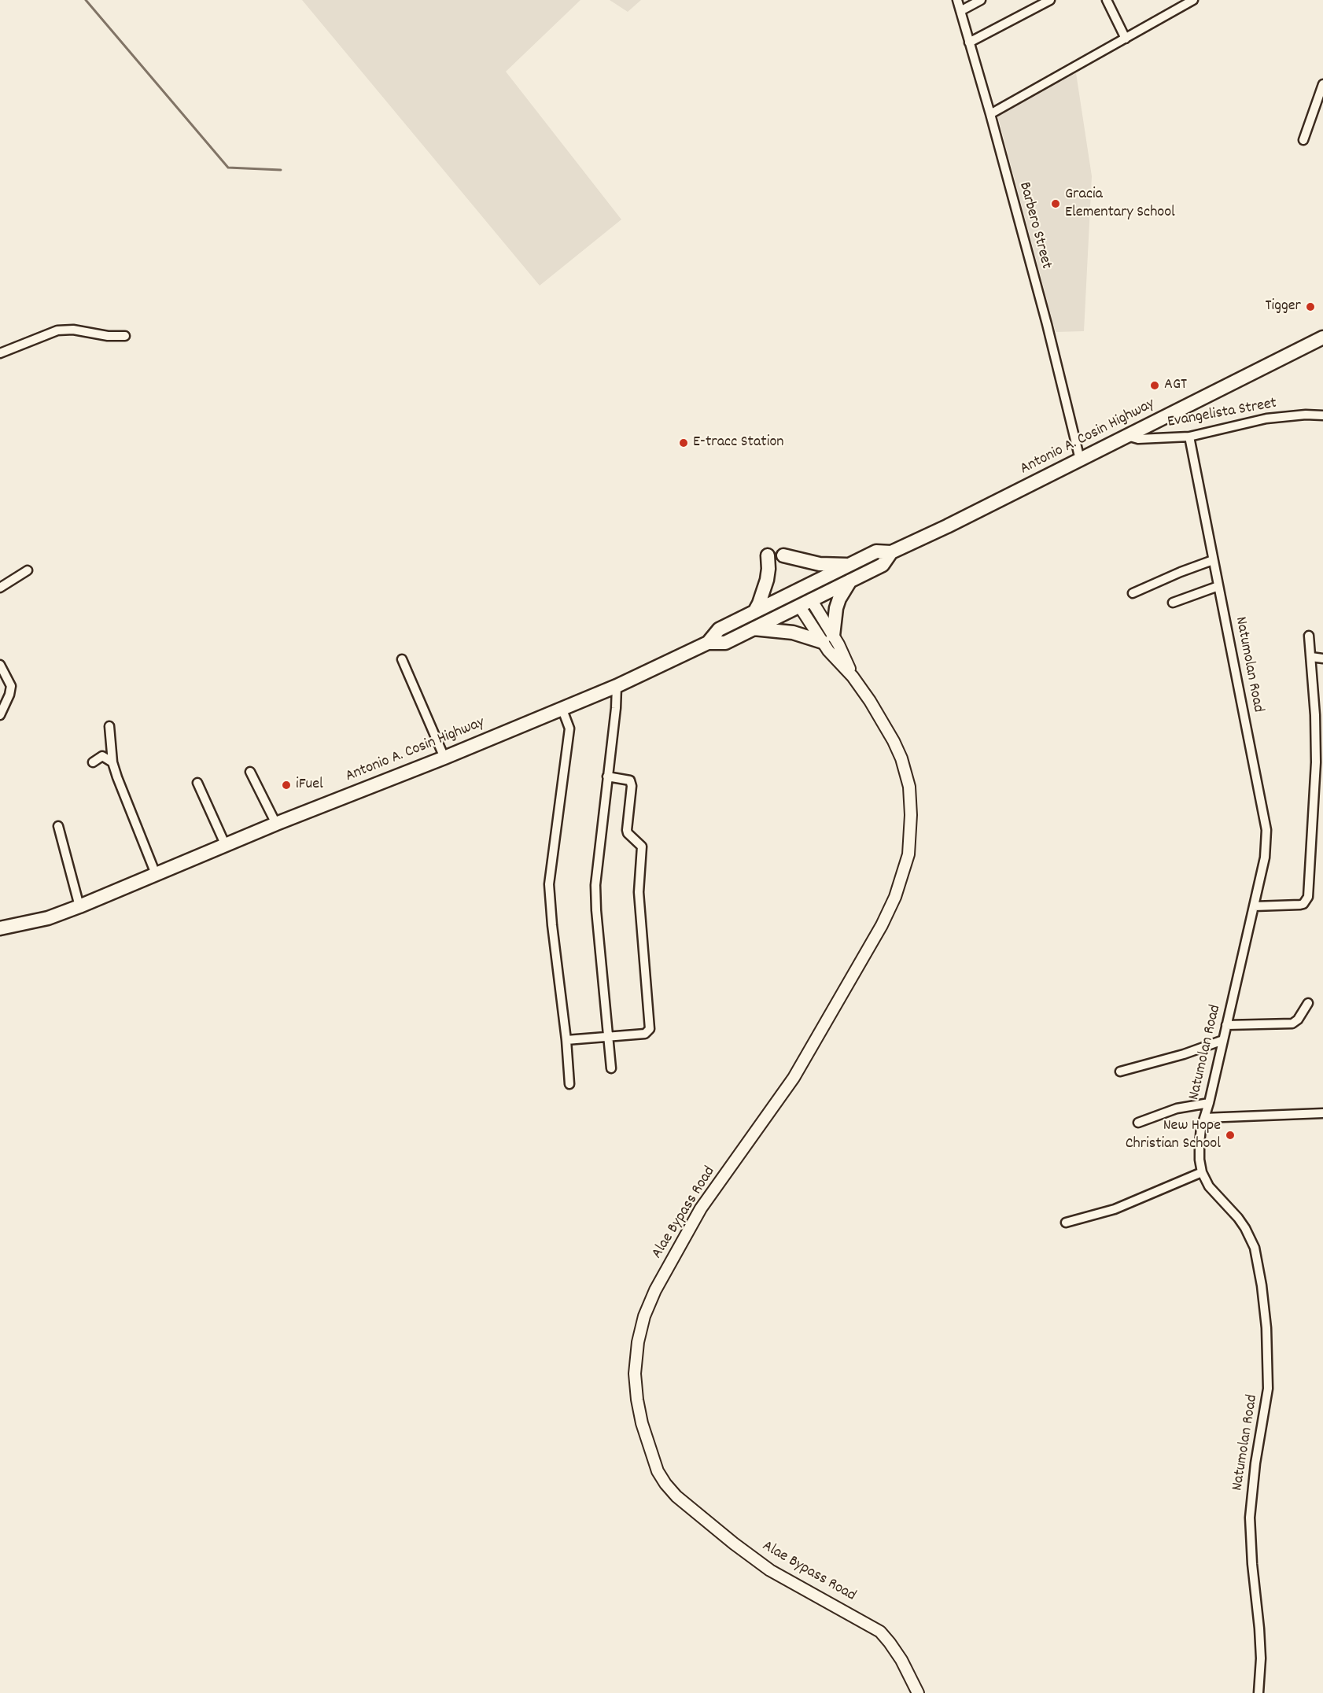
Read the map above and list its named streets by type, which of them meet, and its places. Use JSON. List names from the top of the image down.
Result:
{
  "streets": {
    "highway": ["Antonio A. Cosin Highway"],
    "main road": ["Alae Bypass Road"],
    "street": ["Barbero Street", "Evangelista Street", "Natumolan Road"]
  },
  "crossings": [
    ["Barbero Street", "Antonio A. Cosin Highway"],
    ["Evangelista Street", "Antonio A. Cosin Highway"],
    ["Evangelista Street", "Natumolan Road"],
    ["Antonio A. Cosin Highway", "Alae Bypass Road"]
  ],
  "places": [
    "Gracia Elementary School",
    "Tigger",
    "AGT",
    "E-tracc Station",
    "iFuel",
    "New Hope Christian School"
  ]
}
